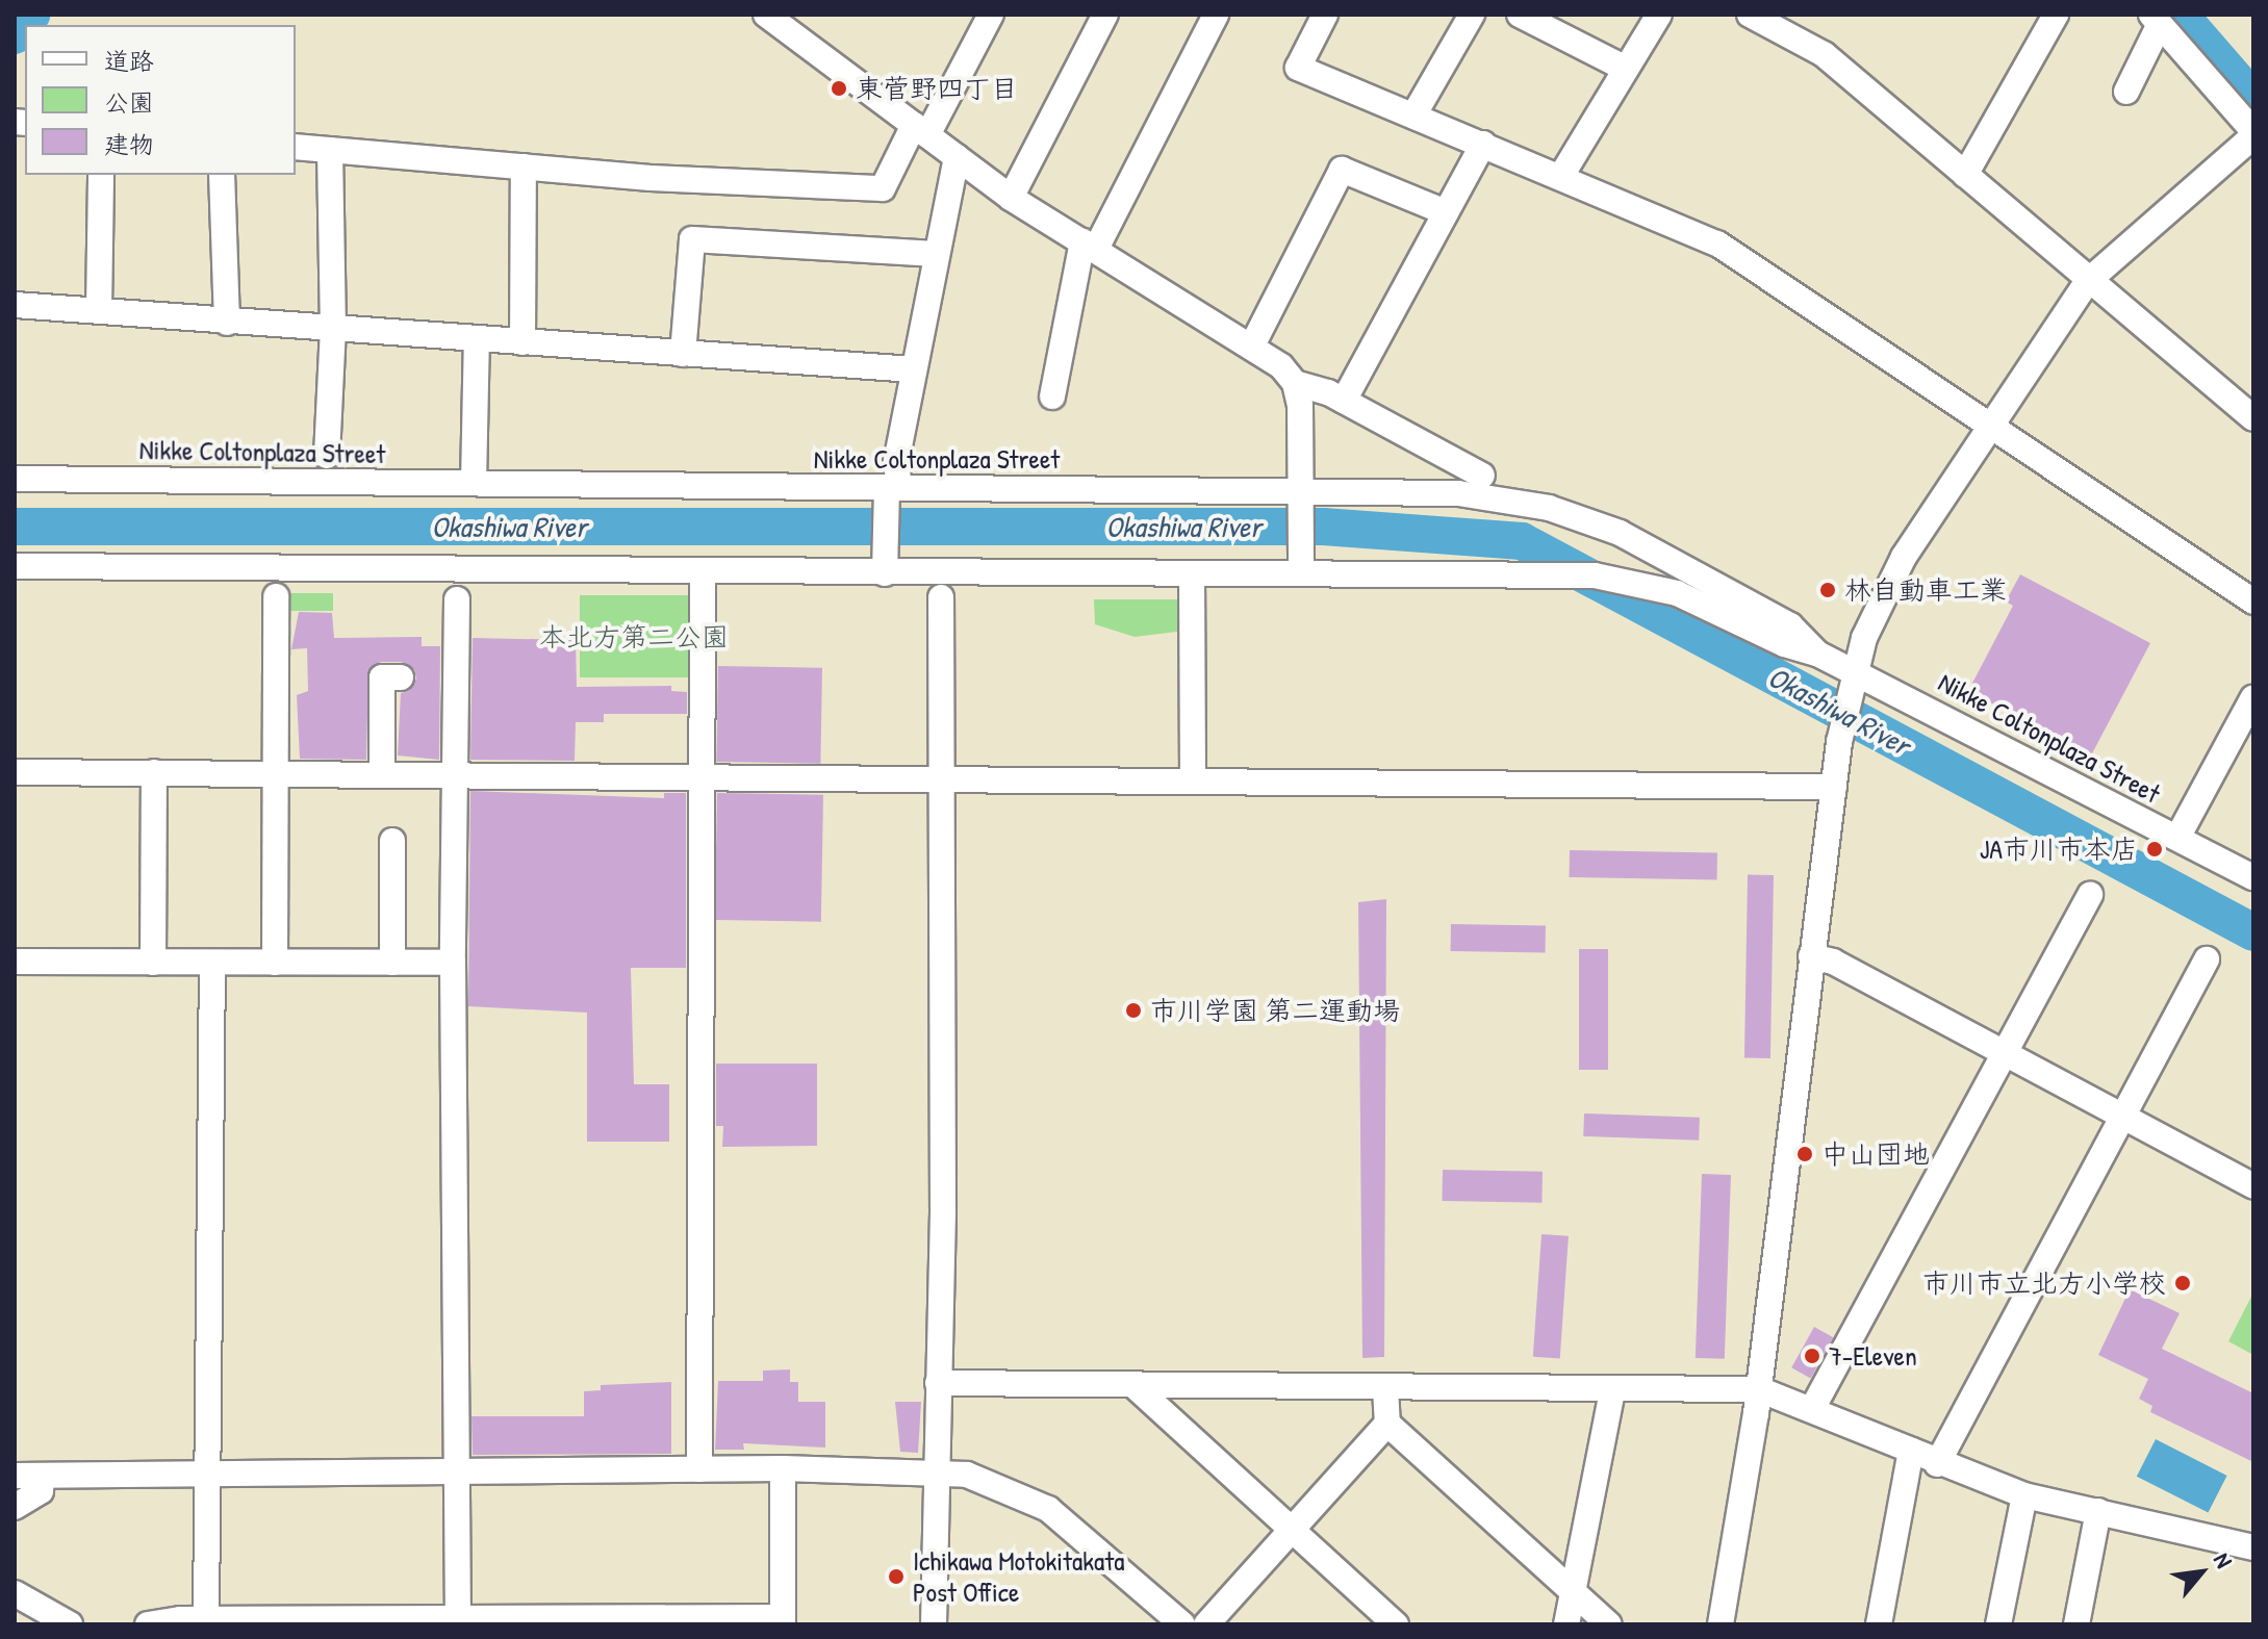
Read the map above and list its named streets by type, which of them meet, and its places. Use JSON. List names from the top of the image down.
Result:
{
  "streets": {
    "street": ["Nikke Coltonplaza Street"]
  },
  "water": ["Okashiwa River"],
  "parks": ["本北方第二公園"],
  "places": [
    "東菅野四丁目",
    "林自動車工業",
    "JA市川市本店",
    "市川学園 第二運動場",
    "中山団地",
    "市川市立北方小学校",
    "7-Eleven",
    "Ichikawa Motokitakata Post Office"
  ],
  "legend": ["道路", "公園", "建物"],
  "north": "top right"
}
